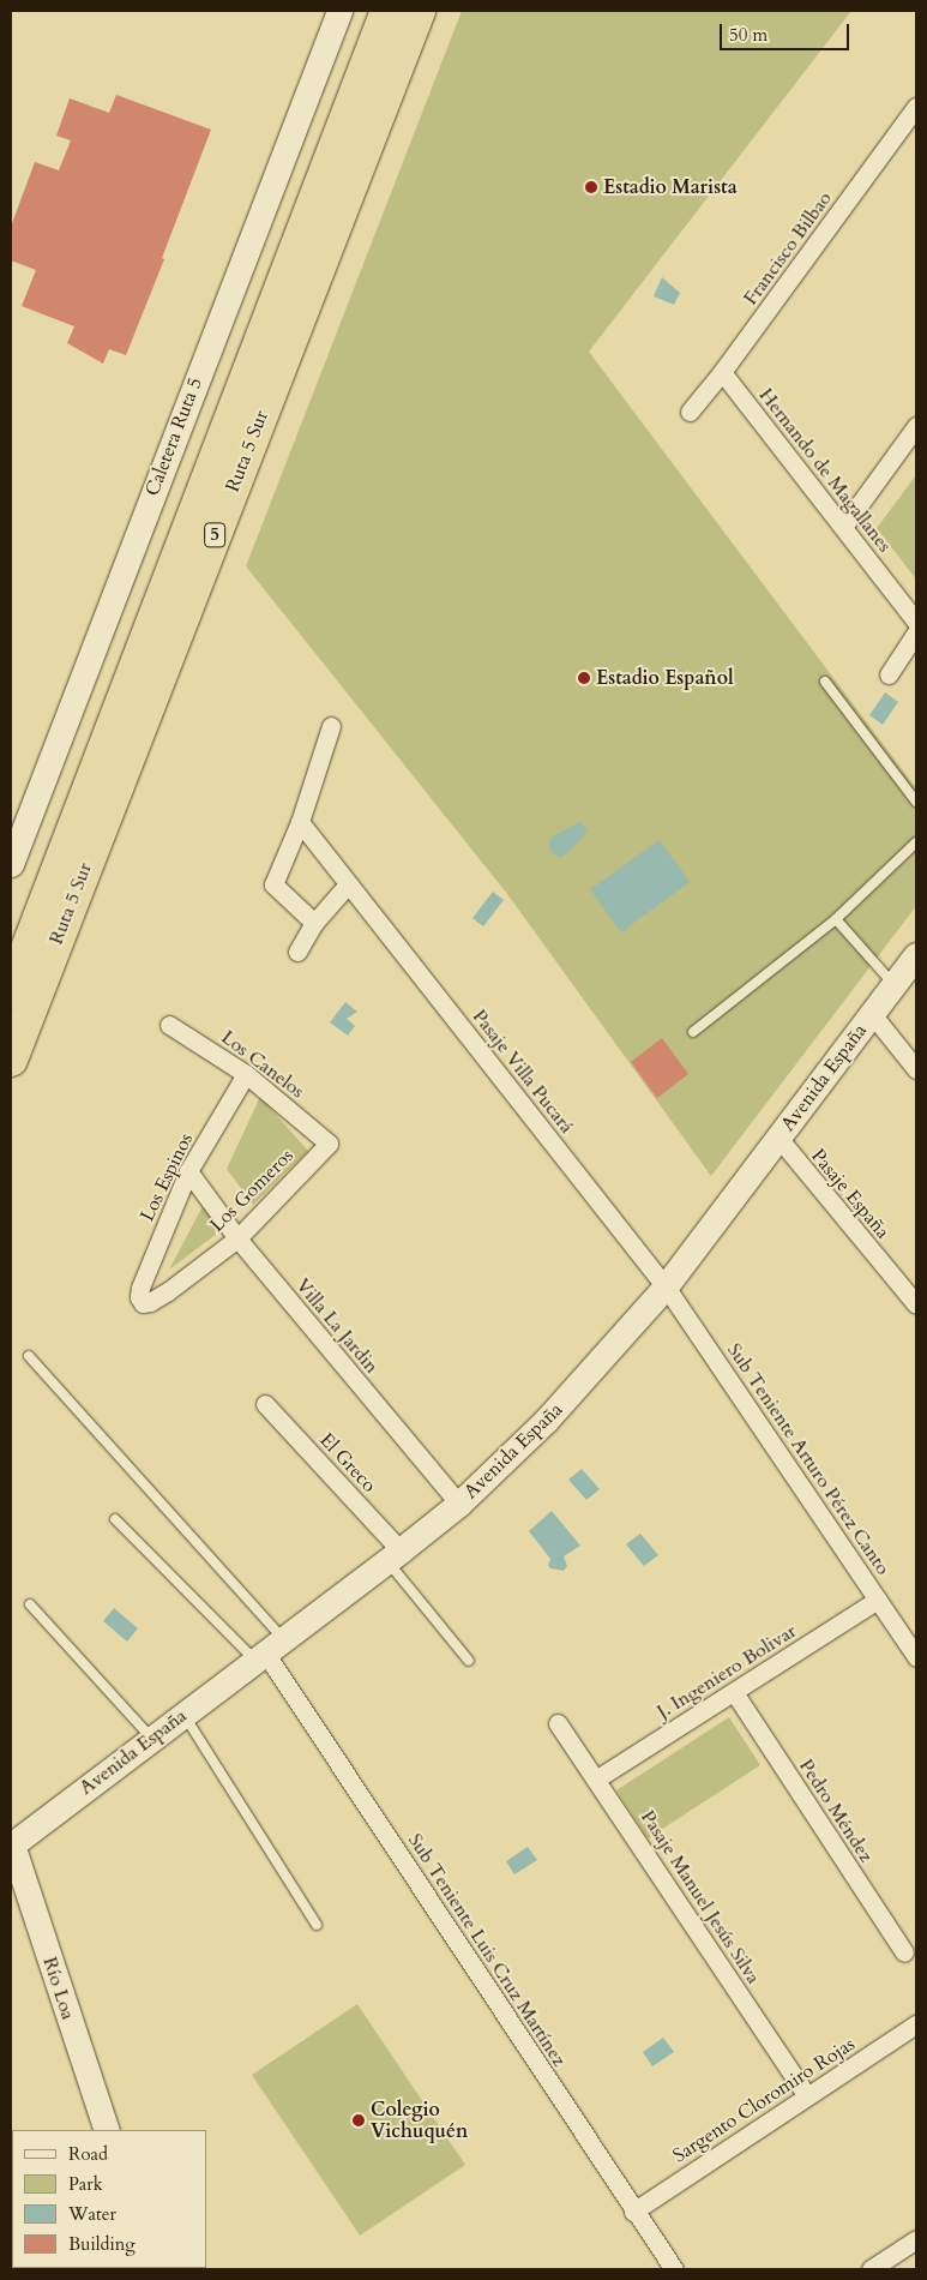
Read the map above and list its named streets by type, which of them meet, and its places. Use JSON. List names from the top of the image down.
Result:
{
  "streets": {
    "highway": ["Ruta 5 Sur", "5"],
    "main road": ["Caletera Ruta 5", "Avenida España", "Río Loa"],
    "street": [
      "Francisco Bilbao",
      "Hernando de Magallanes",
      "Los Canelos",
      "Pasaje Villa Pucará",
      "Los Espinos",
      "Los Gomeros",
      "Pasaje España",
      "Villa La Jardin",
      "Sub Teniente Arturo Pérez Canto",
      "El Greco",
      "J. Ingeniero Bolivar",
      "Pedro Méndez",
      "Pasaje Manuel Jesús Silva",
      "Sub Teniente Luis Cruz Martínez",
      "Sargento Cloromiro Rojas"
    ]
  },
  "crossings": [
    ["Francisco Bilbao", "Hernando de Magallanes"],
    ["Los Canelos", "Los Espinos"],
    ["Los Canelos", "Los Gomeros"],
    ["Pasaje Villa Pucará", "Avenida España"],
    ["Pasaje Villa Pucará", "Sub Teniente Arturo Pérez Canto"],
    ["Avenida España", "Pasaje España"],
    ["Avenida España", "Villa La Jardin"],
    ["Avenida España", "Sub Teniente Arturo Pérez Canto"],
    ["Avenida España", "El Greco"],
    ["Avenida España", "Sub Teniente Luis Cruz Martínez"],
    ["Avenida España", "Río Loa"],
    ["Los Espinos", "Los Gomeros"],
    ["Los Espinos", "Villa La Jardin"],
    ["Los Gomeros", "Villa La Jardin"],
    ["Sub Teniente Arturo Pérez Canto", "J. Ingeniero Bolivar"],
    ["J. Ingeniero Bolivar", "Pedro Méndez"],
    ["J. Ingeniero Bolivar", "Pasaje Manuel Jesús Silva"],
    ["Pasaje Manuel Jesús Silva", "Sargento Cloromiro Rojas"],
    ["Sub Teniente Luis Cruz Martínez", "Sargento Cloromiro Rojas"]
  ],
  "places": ["Estadio Marista", "Estadio Español", "Colegio Vichuquén"],
  "legend": [
    "Road",
    "Park",
    "Water",
    "Building"
  ],
  "scale_bar": "50 m"
}
